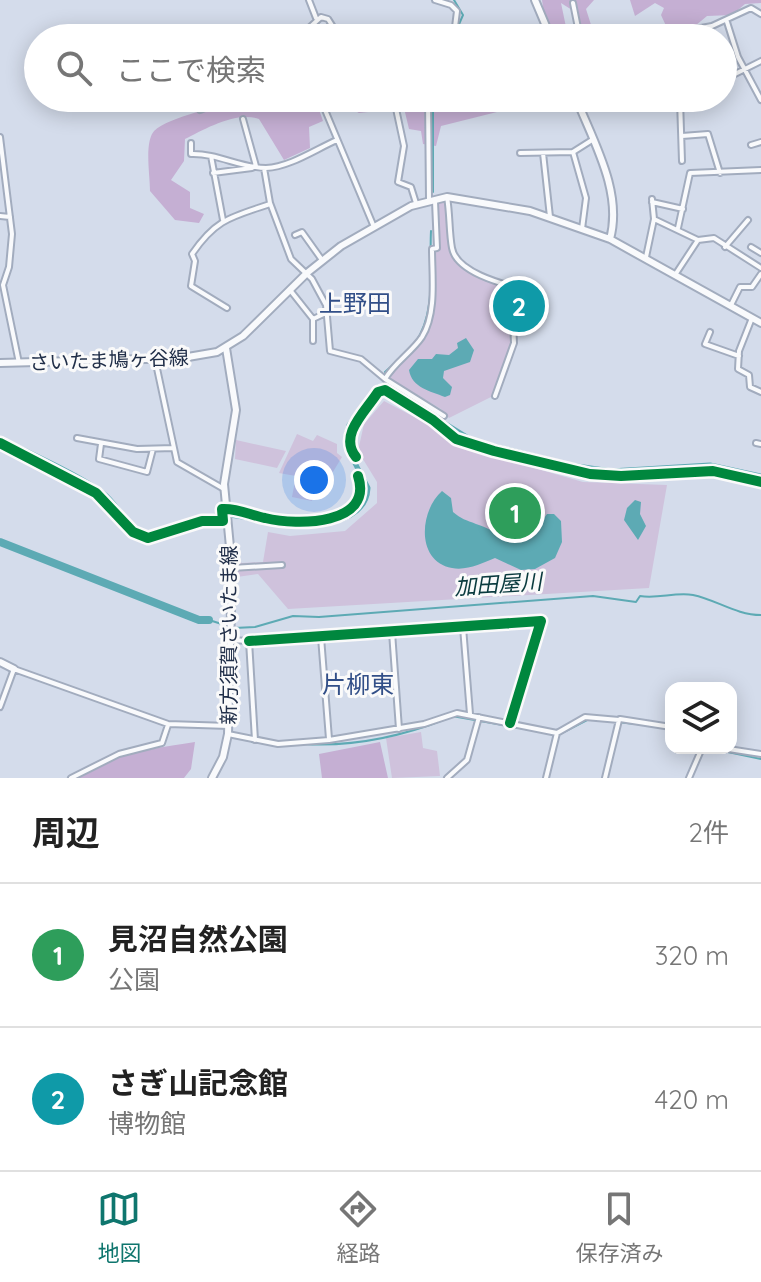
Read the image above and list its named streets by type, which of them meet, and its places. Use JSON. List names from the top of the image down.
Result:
{
  "streets": {
    "main road": ["さいたま鳩ヶ谷線", "新方須賀さいたま線"]
  },
  "crossings": [
    ["さいたま鳩ヶ谷線", "新方須賀さいたま線"]
  ],
  "districts": ["上野田", "片柳東"],
  "water": ["加田屋川"],
  "page": {
    "search": "ここで検索",
    "pins": ["2", "1"],
    "heading": ["周辺", "2件"],
    "list": [
      {
        "mark": "1",
        "name": "見沼自然公園",
        "note": "公園",
        "value": "320 m"
      },
      {
        "mark": "2",
        "name": "さぎ山記念館",
        "note": "博物館",
        "value": "420 m"
      }
    ],
    "nav": ["地図", "経路", "保存済み"]
  }
}
